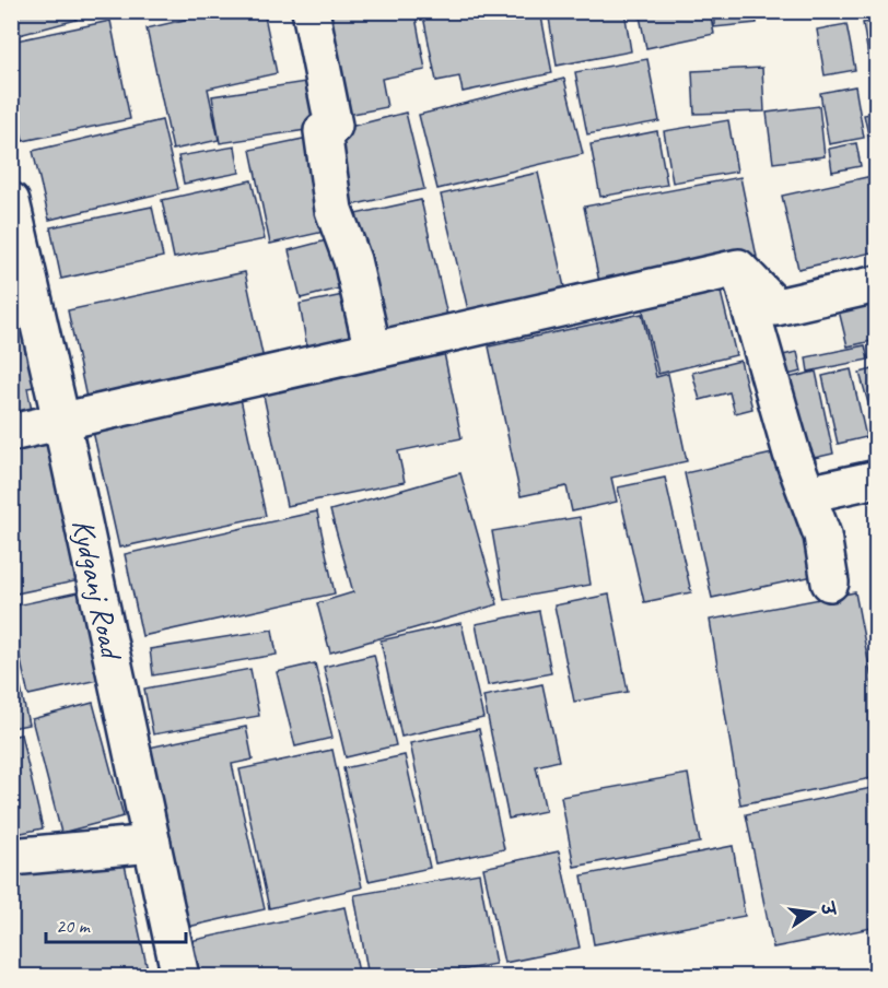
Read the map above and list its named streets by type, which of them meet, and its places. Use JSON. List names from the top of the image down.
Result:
{
  "streets": {
    "street": ["Kydganj Road"]
  },
  "scale_bar": "20 m",
  "north": "right"
}
